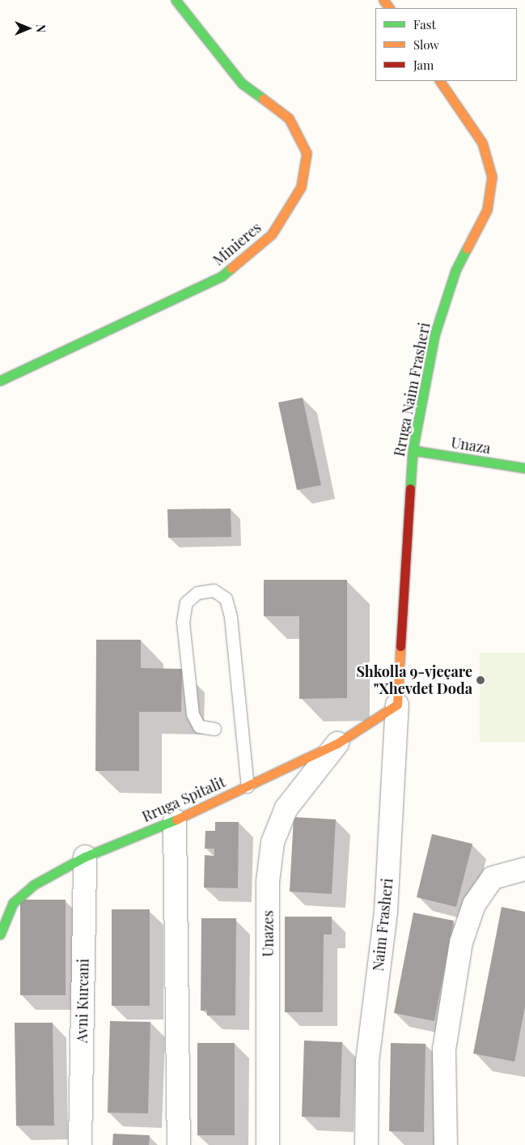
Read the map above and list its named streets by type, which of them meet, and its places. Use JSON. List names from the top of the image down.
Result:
{
  "streets": {
    "street": [
      "Minieres",
      "Rruga Naim Frasheri",
      "Unaza",
      "Rruga Spitalit",
      "Naim Frasheri",
      "Unazes",
      "Avni Kurcani"
    ]
  },
  "crossings": [
    ["Rruga Naim Frasheri", "Unaza"],
    ["Rruga Naim Frasheri", "Rruga Spitalit"],
    ["Rruga Naim Frasheri", "Naim Frasheri"],
    ["Rruga Spitalit", "Naim Frasheri"],
    ["Rruga Spitalit", "Unazes"],
    ["Rruga Spitalit", "Avni Kurcani"]
  ],
  "places": ["Shkolla 9-vjeçare \"Xhevdet Doda"],
  "legend": ["Fast", "Slow", "Jam"],
  "north": "right"
}
